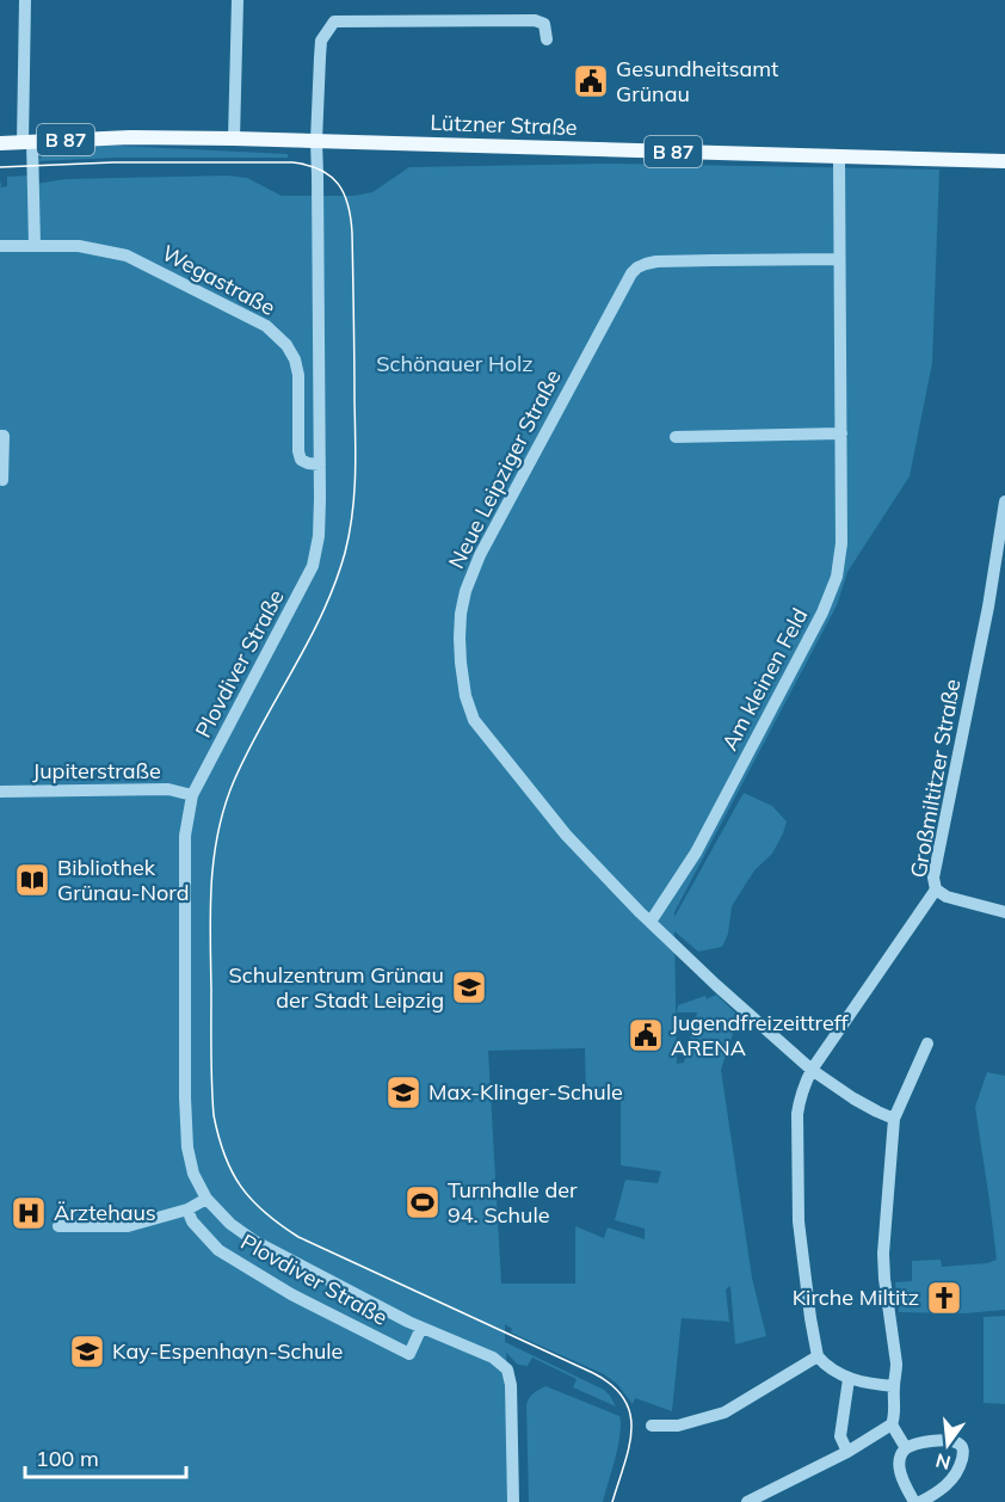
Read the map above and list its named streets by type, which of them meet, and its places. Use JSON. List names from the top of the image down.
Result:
{
  "streets": {
    "main road": ["Lützner Straße", "B 87"],
    "street": [
      "Wegastraße",
      "Neue Leipziger Straße",
      "Plovdiver Straße",
      "Am kleinen Feld",
      "Jupiterstraße",
      "Großmiltitzer Straße"
    ]
  },
  "crossings": [
    ["Lützner Straße", "Plovdiver Straße"],
    ["Lützner Straße", "Am kleinen Feld"],
    ["Wegastraße", "Plovdiver Straße"],
    ["Neue Leipziger Straße", "Am kleinen Feld"],
    ["Neue Leipziger Straße", "Großmiltitzer Straße"],
    ["Plovdiver Straße", "Jupiterstraße"]
  ],
  "parks": ["Schönauer Holz"],
  "places": {
    "public building": ["Gesundheitsamt Grünau", "Jugendfreizeittreff ARENA"],
    "library": ["Bibliothek Grünau-Nord"],
    "school or university": ["Schulzentrum Grünau der Stadt Leipzig", "Max-Klinger-Schule", "Kay-Espenhayn-Schule"],
    "sports": ["Turnhalle der 94. Schule"],
    "hospital": ["Ärztehaus"],
    "church": ["Kirche Miltitz"]
  },
  "scale_bar": "100 m",
  "north": "bottom"
}
